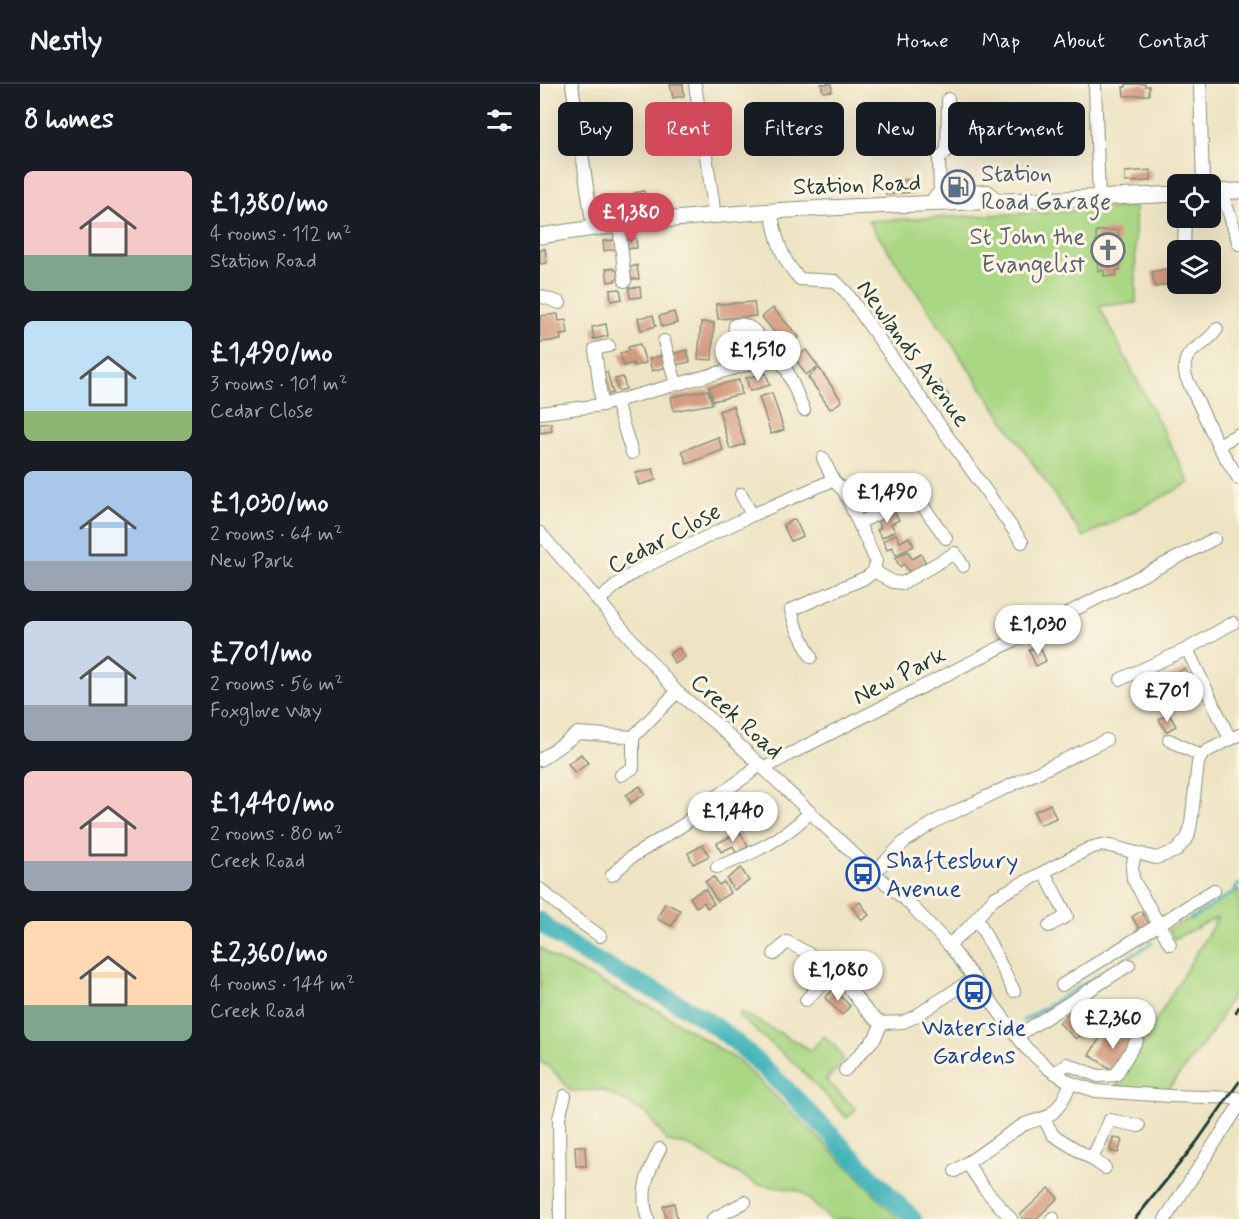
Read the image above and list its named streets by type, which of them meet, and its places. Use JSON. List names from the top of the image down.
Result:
{
  "streets": {
    "main road": ["Station Road"],
    "street": [
      "Newlands Avenue",
      "Cedar Close",
      "New Park",
      "Creek Road"
    ]
  },
  "crossings": [
    ["Station Road", "Newlands Avenue"],
    ["Cedar Close", "Creek Road"],
    ["New Park", "Creek Road"]
  ],
  "places": {
    "fuel station": ["Station Road Garage"],
    "church": ["St John the Evangelist"],
    "bus stop": ["Shaftesbury Avenue", "Waterside Gardens"]
  },
  "page": {
    "header": "Nestly",
    "nav": [
      "Home",
      "Map",
      "About",
      "Contact"
    ],
    "heading": "8 homes",
    "chip": [
      "Buy",
      "Rent",
      "Filters",
      "New",
      "Apartment"
    ],
    "list": [
      {
        "name": "£1,380/mo",
        "note": "4 rooms · 112 m² · Station Road"
      },
      {
        "name": "£1,490/mo",
        "note": "3 rooms · 101 m² · Cedar Close"
      },
      {
        "name": "£1,030/mo",
        "note": "2 rooms · 64 m² · New Park"
      },
      {
        "name": "£701/mo",
        "note": "2 rooms · 56 m² · Foxglove Way"
      },
      {
        "name": "£1,440/mo",
        "note": "2 rooms · 80 m² · Creek Road"
      },
      {
        "name": "£2,360/mo",
        "note": "4 rooms · 144 m² · Creek Road"
      }
    ],
    "price": [
      "£1,380",
      "£1,510",
      "£1,490",
      "£1,030",
      "£701",
      "£1,440",
      "£1,080",
      "£2,360"
    ]
  }
}
